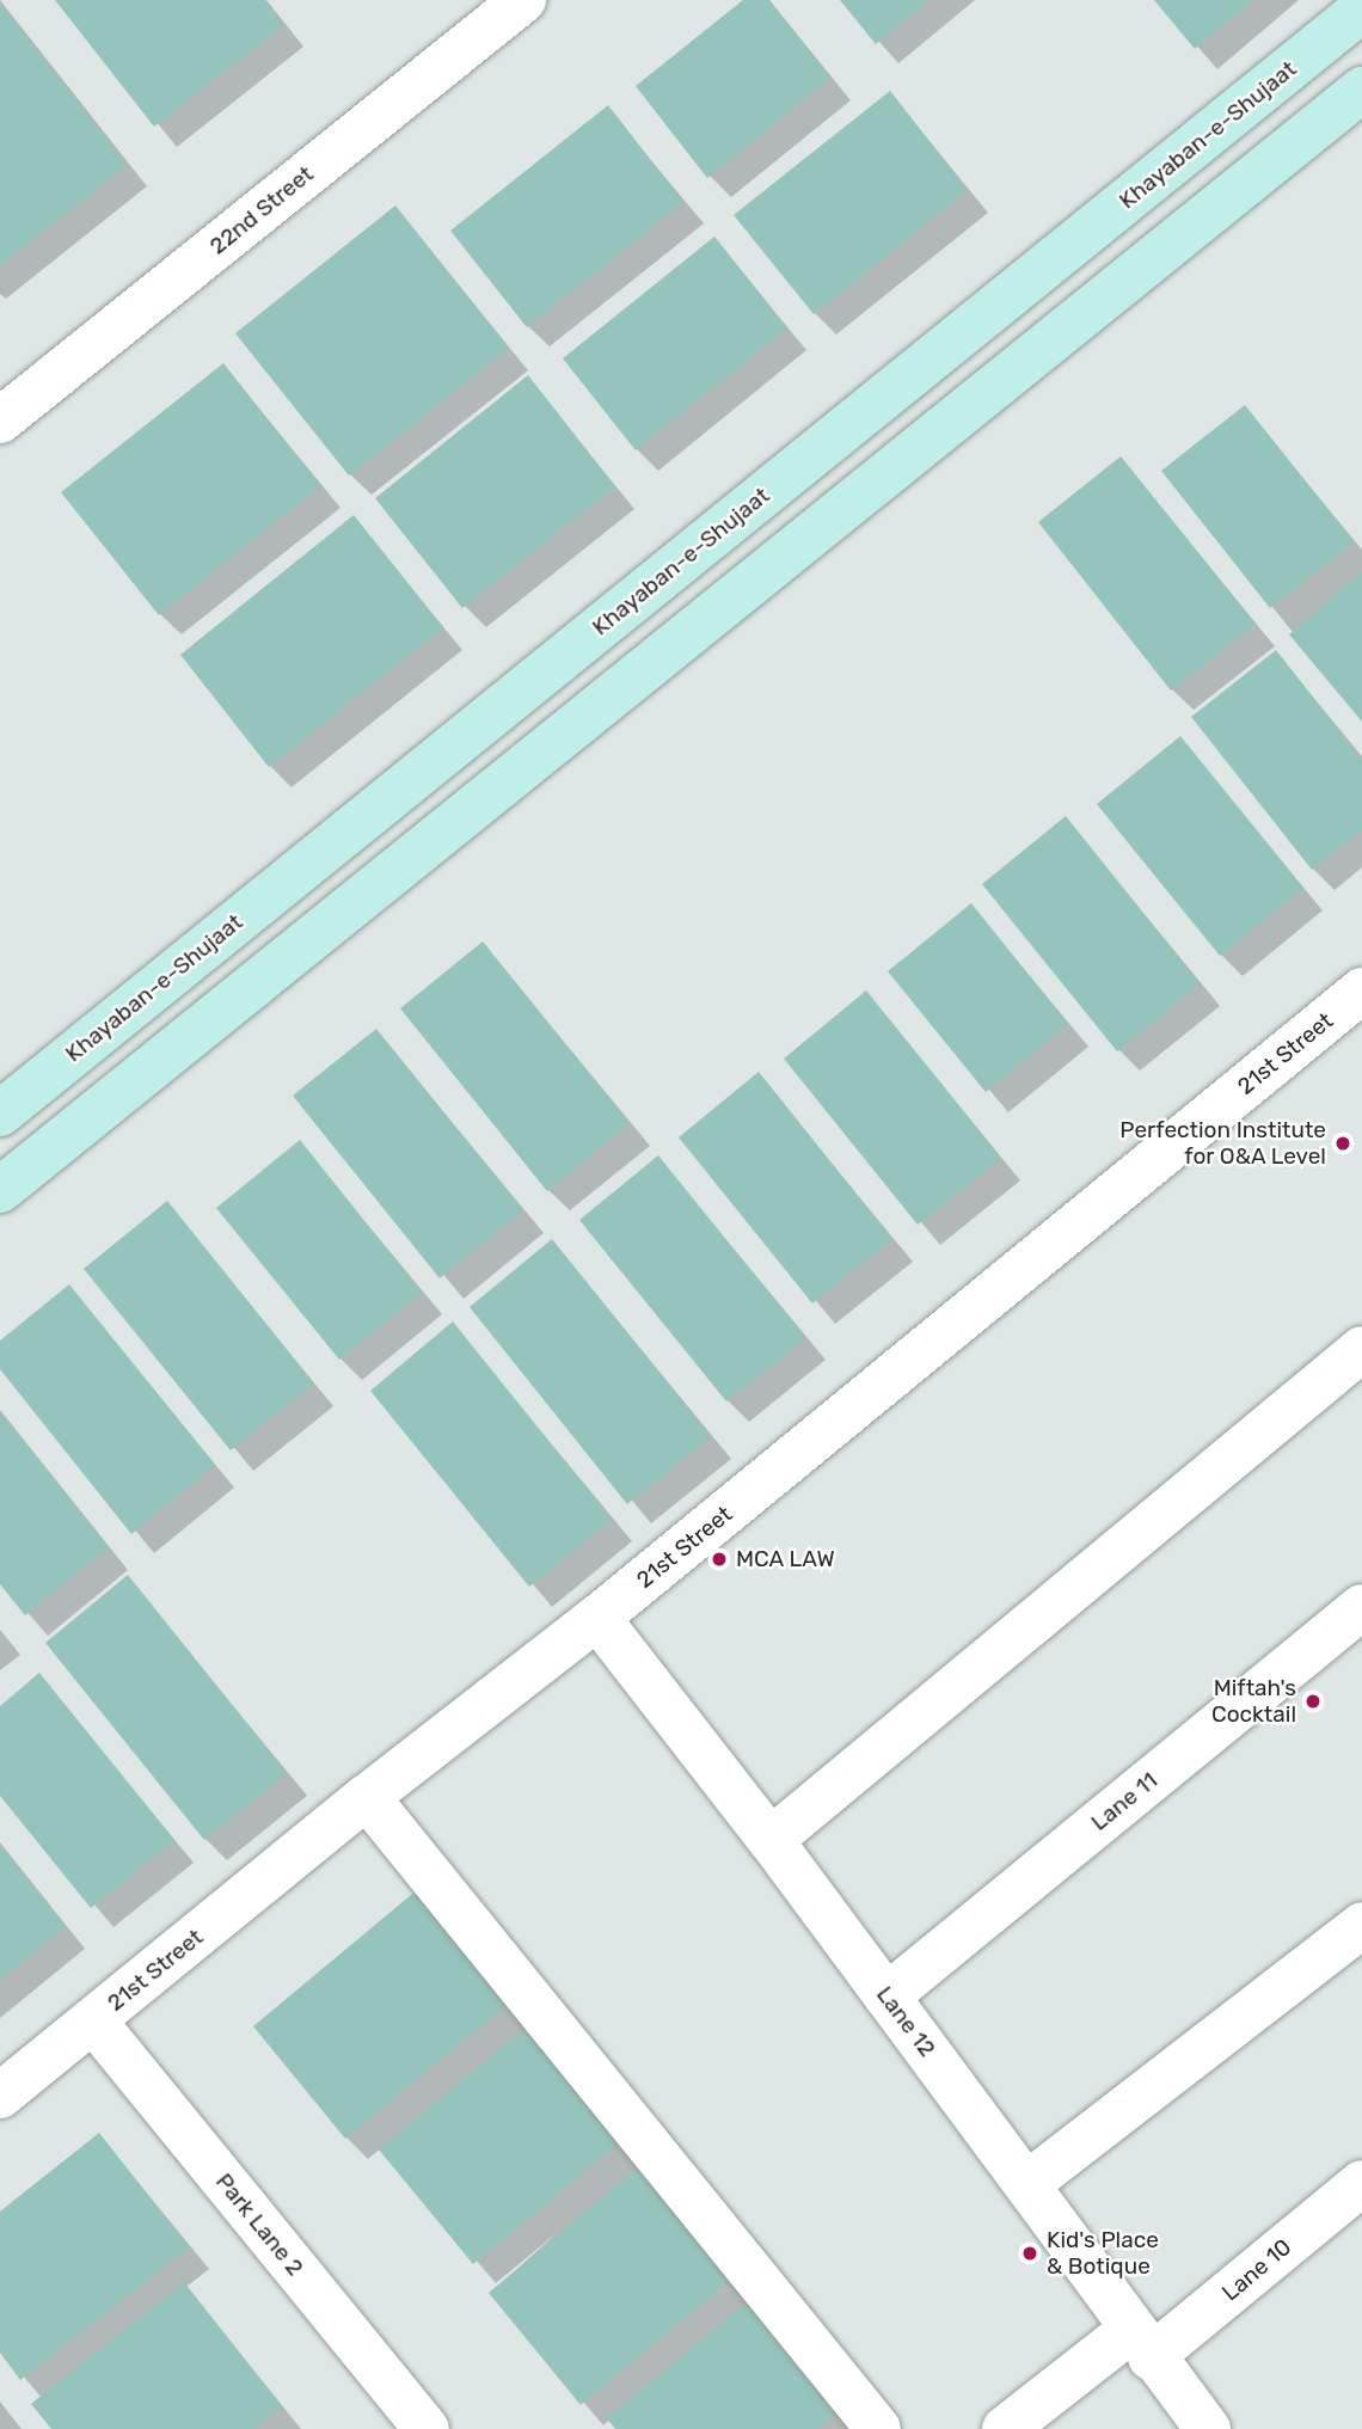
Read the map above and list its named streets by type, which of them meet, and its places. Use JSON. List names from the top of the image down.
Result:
{
  "streets": {
    "main road": ["Khayaban-e-Shujaat"],
    "street": [
      "22nd Street",
      "21st Street",
      "Lane 11",
      "Lane 12",
      "Park Lane 2",
      "Lane 10"
    ]
  },
  "crossings": [
    ["21st Street", "Lane 12"],
    ["21st Street", "Park Lane 2"],
    ["Lane 11", "Lane 12"],
    ["Lane 12", "Lane 10"]
  ],
  "places": [
    "Perfection Institute for O&A Level",
    "MCA LAW",
    "Miftah's Cocktail",
    "Kid's Place & Botique"
  ]
}
